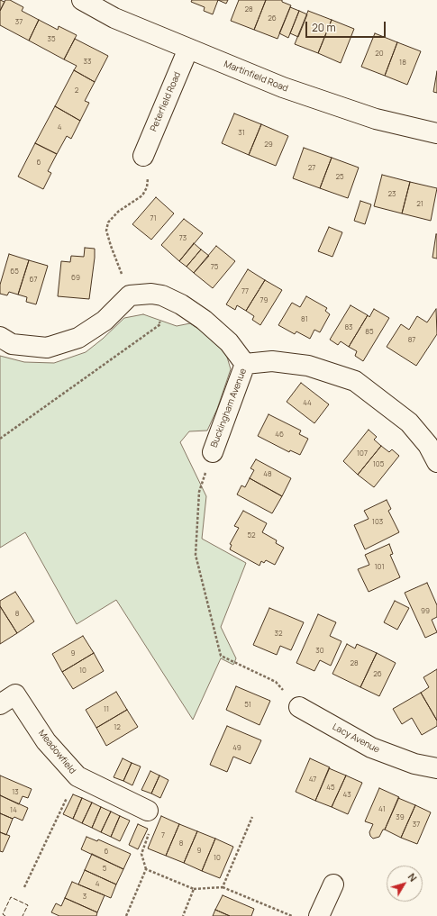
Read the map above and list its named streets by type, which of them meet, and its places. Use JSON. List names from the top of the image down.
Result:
{
  "streets": {
    "street": [
      "Martinfield Road",
      "Peterfield Road",
      "Buckingham Avenue",
      "Lacy Avenue",
      "Meadowfield"
    ]
  },
  "crossings": [
    ["Martinfield Road", "Peterfield Road"]
  ],
  "house_numbers": [
    "28",
    "26",
    "37",
    "35",
    "20",
    "33",
    "18",
    "2",
    "4",
    "31",
    "29",
    "6",
    "27",
    "25",
    "23",
    "21",
    "71",
    "73",
    "75",
    "65",
    "69",
    "67",
    "77",
    "79",
    "81",
    "83",
    "85",
    "87",
    "44",
    "46",
    "107",
    "105",
    "48",
    "103",
    "52",
    "101",
    "99",
    "8",
    "32",
    "30",
    "9",
    "28",
    "10",
    "26",
    "51",
    "11",
    "12",
    "49",
    "47",
    "45",
    "13",
    "43",
    "41",
    "14",
    "39",
    "37",
    "7",
    "8",
    "9",
    "6",
    "10",
    "5",
    "4",
    "3"
  ],
  "scale_bar": "20 m",
  "north": "top right"
}
